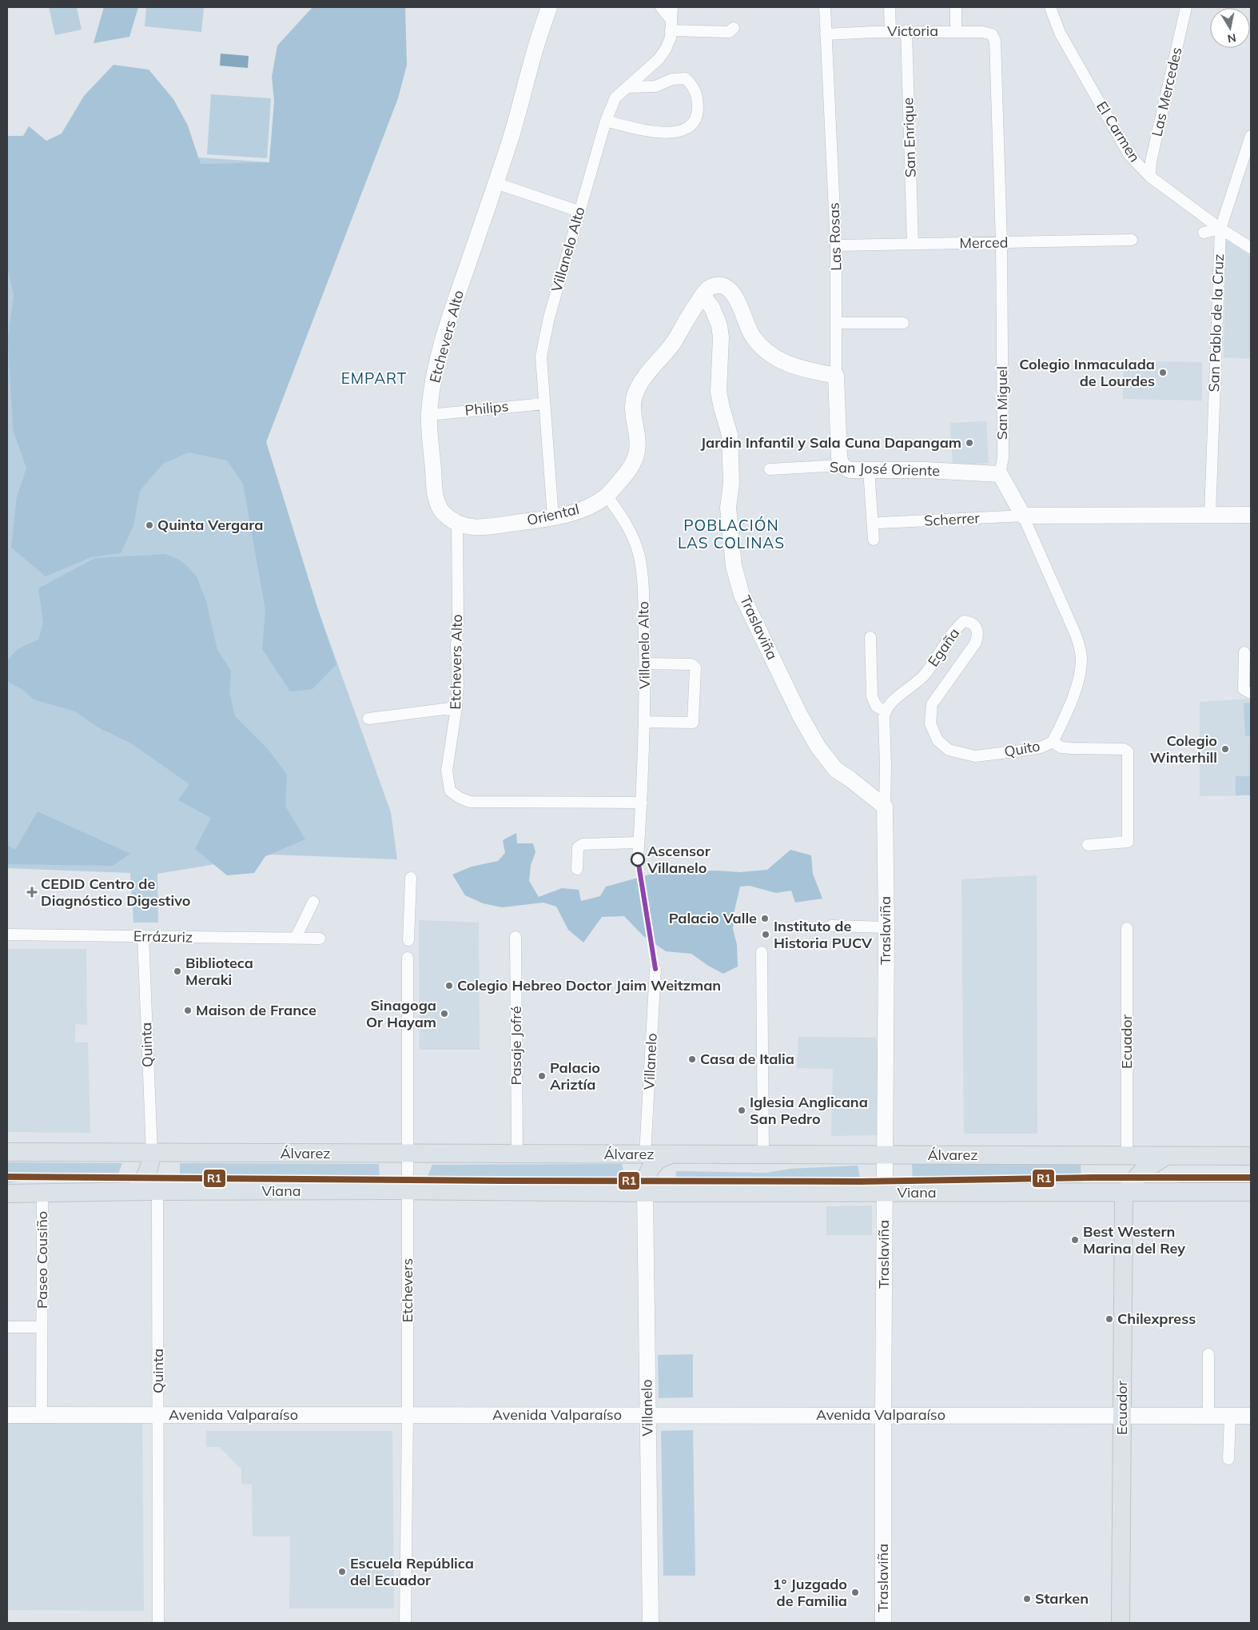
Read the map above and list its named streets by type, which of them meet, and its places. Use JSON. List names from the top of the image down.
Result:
{
  "streets": {
    "main road": ["Ecuador", "Álvarez", "Viana"],
    "street": [
      "Victoria",
      "Las Mercedes",
      "El Carmen",
      "San Enrique",
      "Las Rosas",
      "Merced",
      "Villanelo Alto",
      "San Pablo de la Cruz",
      "Etchevers Alto",
      "San Miguel",
      "Philips",
      "San José Oriente",
      "Oriental",
      "Scherrer",
      "Traslaviña",
      "Egaña",
      "Quito",
      "Errázuriz",
      "Quinta",
      "Pasaje Jofré",
      "Villanelo",
      "Paseo Cousiño",
      "Etchevers",
      "Avenida Valparaíso"
    ]
  },
  "crossings": [
    ["Victoria", "San Enrique"],
    ["Victoria", "Las Rosas"],
    ["Victoria", "San Miguel"],
    ["Las Mercedes", "El Carmen"],
    ["El Carmen", "San Pablo de la Cruz"],
    ["San Enrique", "Merced"],
    ["Las Rosas", "Merced"],
    ["Las Rosas", "San José Oriente"],
    ["Merced", "San Miguel"],
    ["Villanelo Alto", "Etchevers Alto"],
    ["Villanelo Alto", "Philips"],
    ["Villanelo Alto", "Oriental"],
    ["Etchevers Alto", "Philips"],
    ["Etchevers Alto", "Oriental"],
    ["San Miguel", "San José Oriente"],
    ["Oriental", "Traslaviña"],
    ["Traslaviña", "Álvarez"],
    ["Traslaviña", "Viana"],
    ["Traslaviña", "Avenida Valparaíso"],
    ["Egaña", "Quito"],
    ["Errázuriz", "Quinta"],
    ["Ecuador", "Álvarez"],
    ["Ecuador", "Viana"],
    ["Ecuador", "Avenida Valparaíso"],
    ["Quinta", "Álvarez"],
    ["Quinta", "Viana"],
    ["Quinta", "Avenida Valparaíso"],
    ["Pasaje Jofré", "Álvarez"],
    ["Villanelo", "Álvarez"],
    ["Villanelo", "Viana"],
    ["Villanelo", "Avenida Valparaíso"],
    ["Álvarez", "Etchevers"],
    ["Viana", "Paseo Cousiño"],
    ["Viana", "Etchevers"],
    ["Paseo Cousiño", "Avenida Valparaíso"],
    ["Etchevers", "Avenida Valparaíso"]
  ],
  "districts": ["EMPART", "POBLACIÓN LAS COLINAS"],
  "places": {
    "other": [
      "Colegio Inmaculada de Lourdes",
      "Jardin Infantil y Sala Cuna Dapangam",
      "Quinta Vergara",
      "Colegio Winterhill",
      "Ascensor Villanelo",
      "Palacio Valle",
      "Instituto de Historia PUCV",
      "Biblioteca Meraki",
      "Colegio Hebreo Doctor Jaim Weitzman",
      "Maison de France",
      "Sinagoga Or Hayam",
      "Casa de Italia",
      "Palacio Ariztía",
      "Iglesia Anglicana San Pedro",
      "Best Western Marina del Rey",
      "Chilexpress",
      "Escuela República del Ecuador",
      "1° Juzgado de Familia",
      "Starken"
    ],
    "health": ["CEDID Centro de Diagnóstico Digestivo"]
  },
  "lines": ["transit line R1"],
  "north": "bottom"
}
